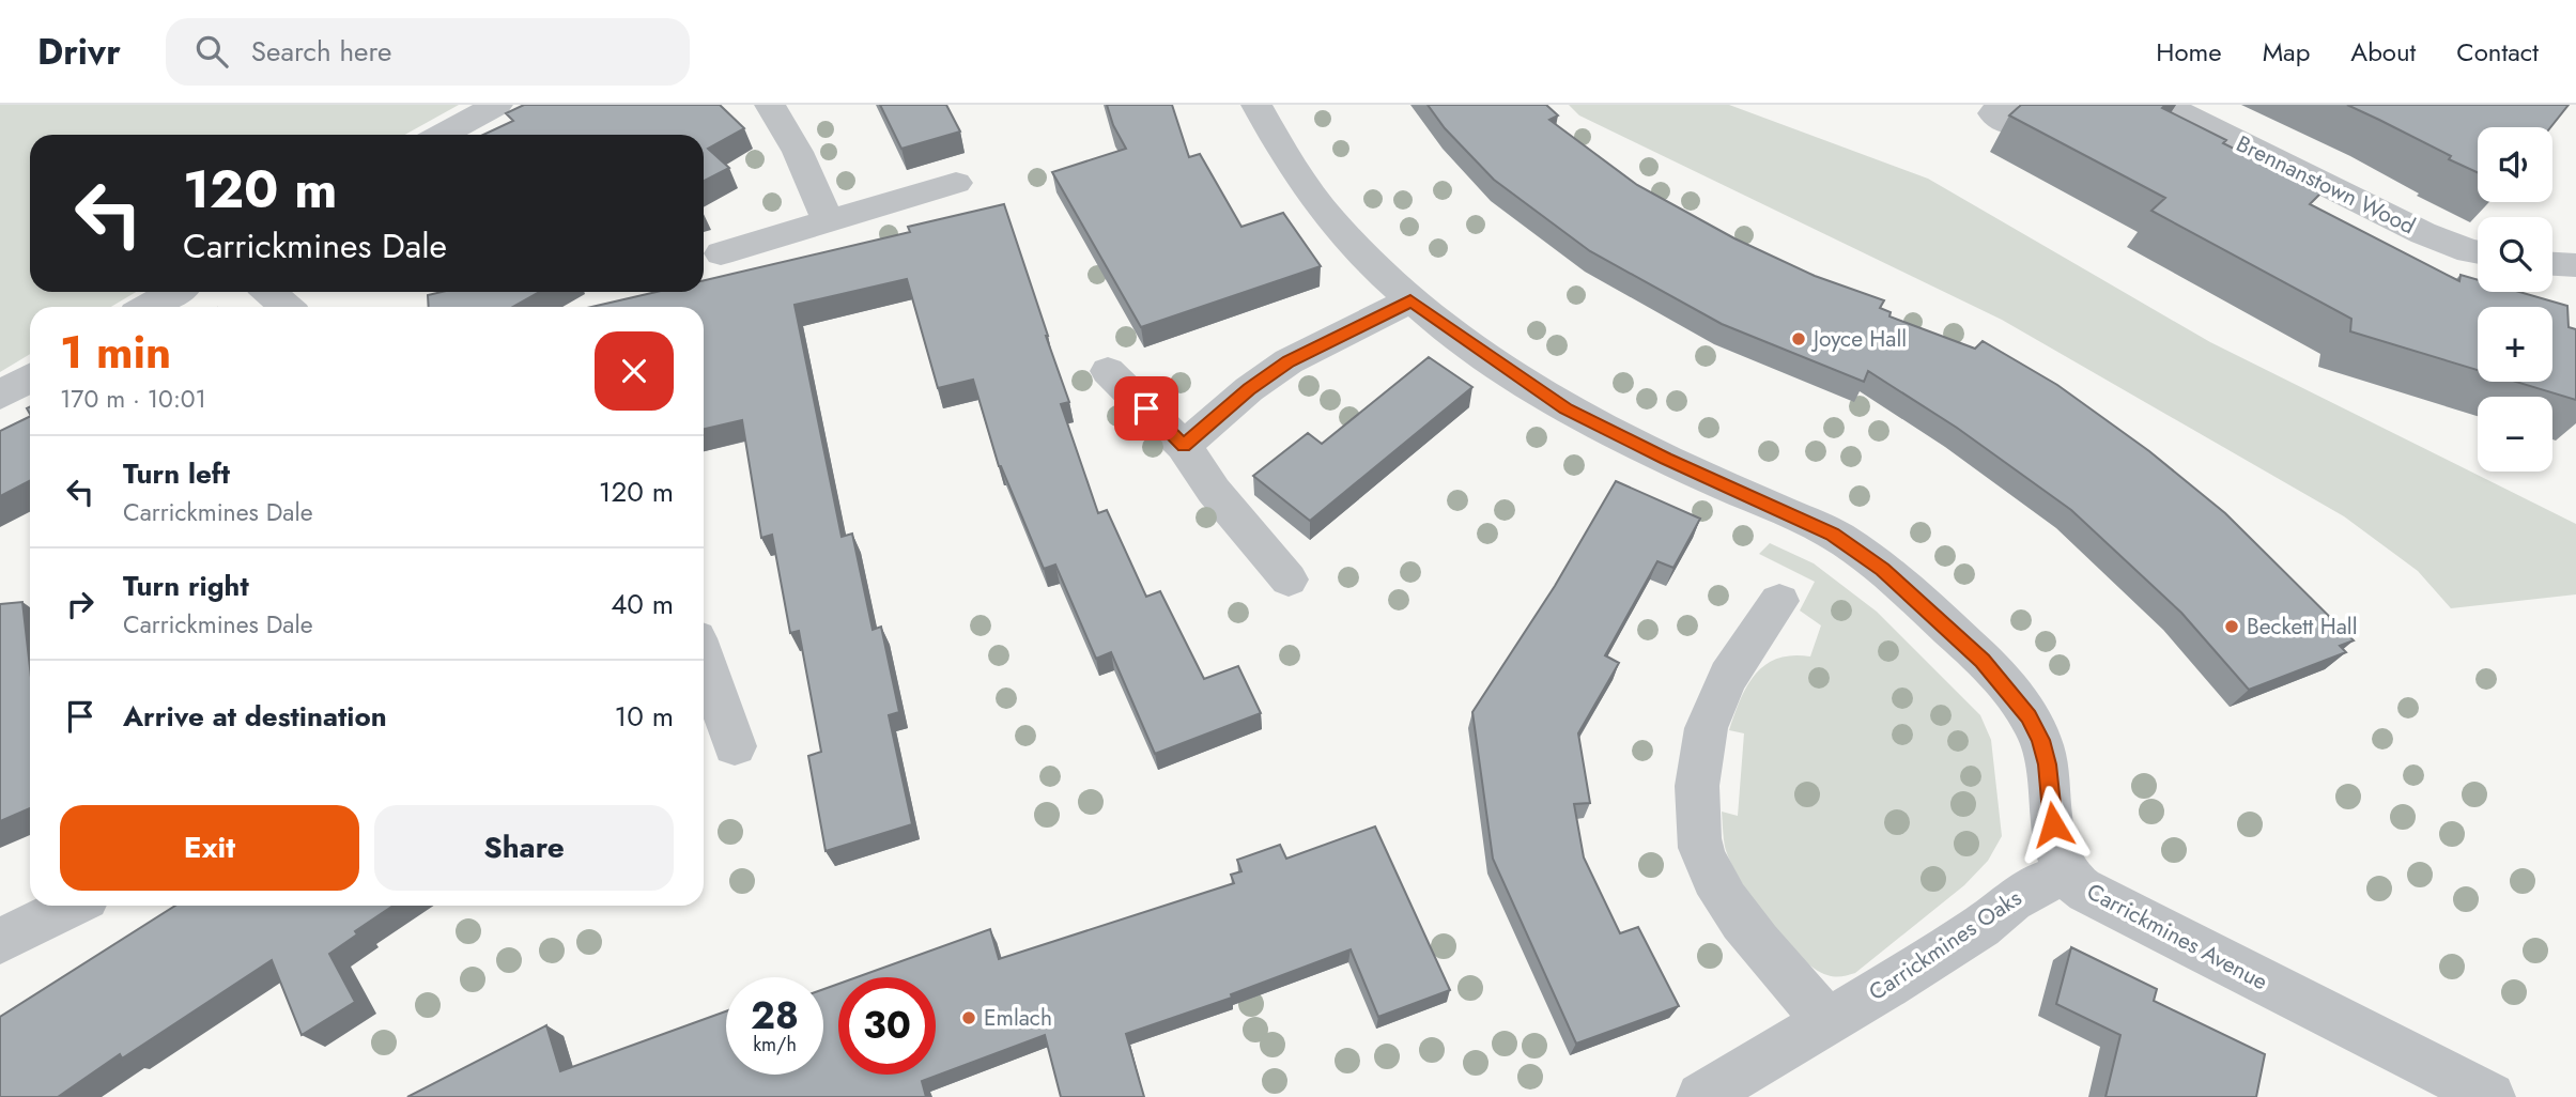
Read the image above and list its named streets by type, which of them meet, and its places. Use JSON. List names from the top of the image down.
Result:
{
  "streets": {
    "street": ["Brennanstown Wood", "Carrickmines Avenue", "Carrickmines Oaks"]
  },
  "crossings": [
    ["Carrickmines Avenue", "Carrickmines Oaks"]
  ],
  "places": ["Joyce Hall", "Beckett Hall", "Emlach"],
  "page": {
    "header": "Drivr",
    "search": "Search here",
    "nav": [
      "Home",
      "Map",
      "About",
      "Contact"
    ],
    "map_buttons": ["+", "−"],
    "turn": ["120 m", "Carrickmines Dale"],
    "heading": ["1 min", "170 m · 10:01"],
    "list": [
      {
        "name": "Turn left",
        "note": "Carrickmines Dale",
        "value": "120 m"
      },
      {
        "name": "Turn right",
        "note": "Carrickmines Dale",
        "value": "40 m"
      },
      {
        "name": "Arrive at destination",
        "value": "10 m"
      }
    ],
    "buttons": ["Exit", "Share"],
    "speed": "28 km/h",
    "limit": "30"
  }
}
